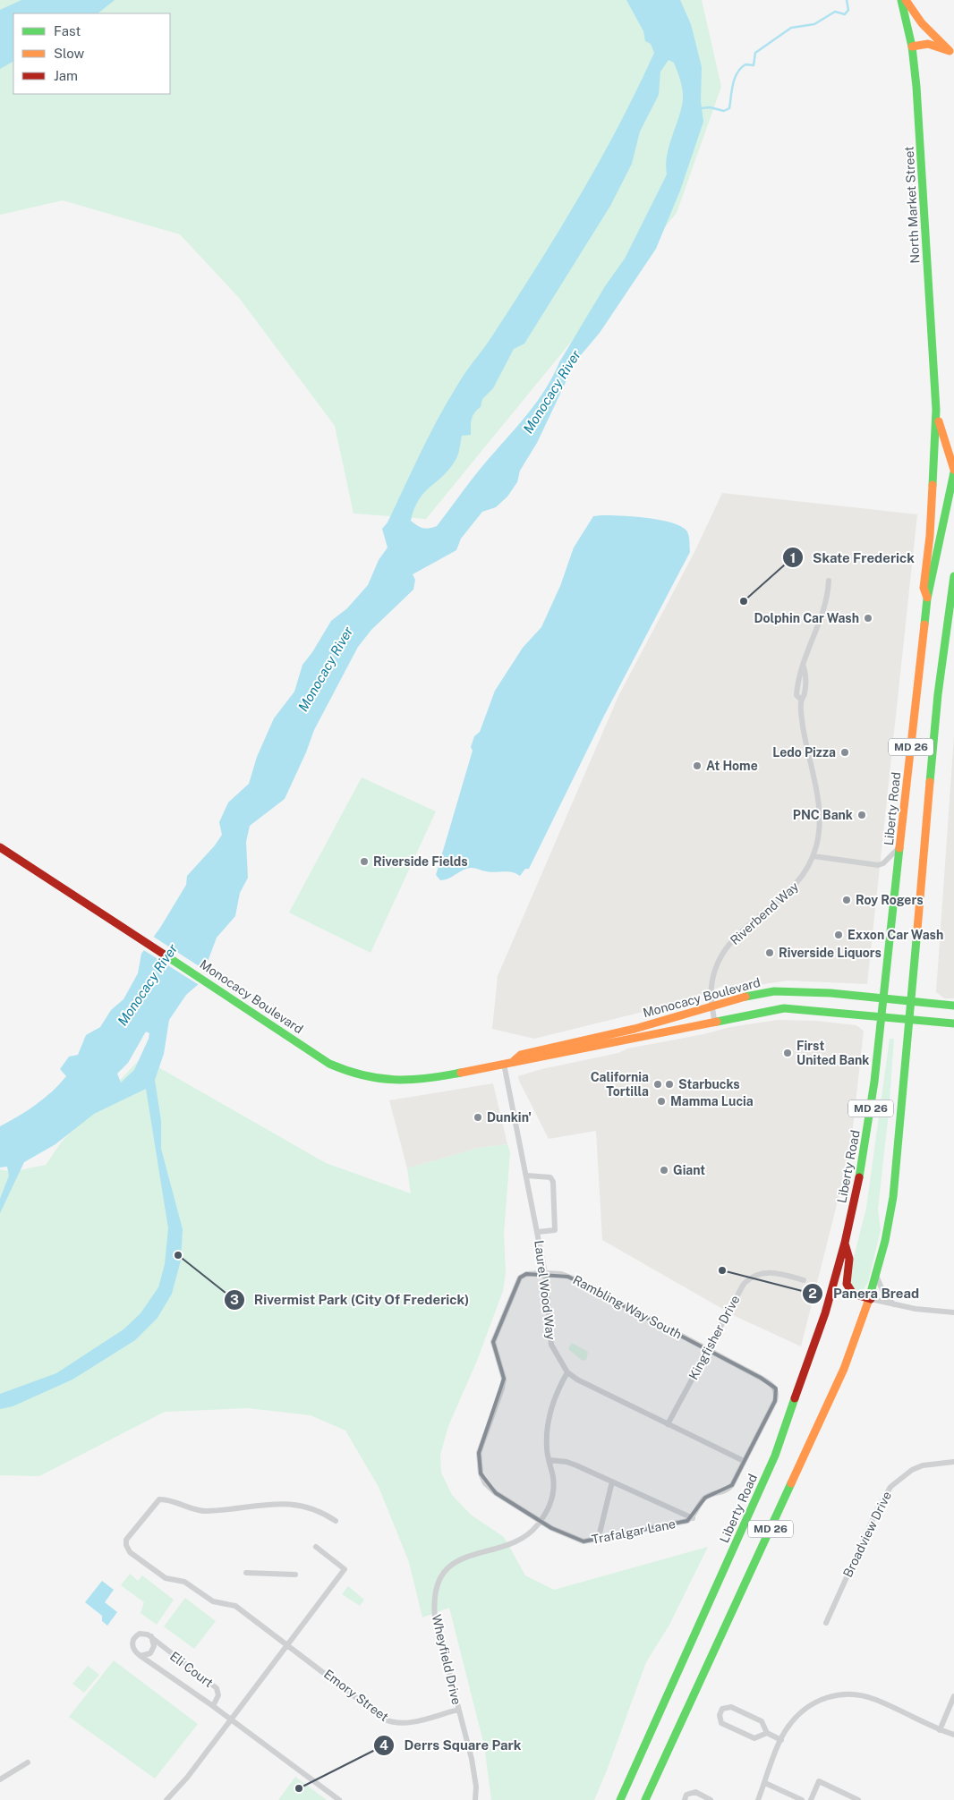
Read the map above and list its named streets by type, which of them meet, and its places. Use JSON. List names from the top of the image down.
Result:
{
  "streets": {
    "main road": [
      "North Market Street",
      "MD 26",
      "Liberty Road",
      "Monocacy Boulevard"
    ],
    "street": [
      "Riverbend Way",
      "Laurel Wood Way",
      "Rambling Way South",
      "Kingfisher Drive",
      "Trafalgar Lane",
      "Broadview Drive",
      "Wheyfield Drive",
      "Eli Court",
      "Emory Street"
    ]
  },
  "crossings": [
    ["North Market Street", "Liberty Road"],
    ["MD 26", "Monocacy Boulevard"],
    ["Liberty Road", "Monocacy Boulevard"],
    ["Riverbend Way", "Monocacy Boulevard"],
    ["Monocacy Boulevard", "Laurel Wood Way"],
    ["Laurel Wood Way", "Rambling Way South"],
    ["Laurel Wood Way", "Kingfisher Drive"],
    ["Laurel Wood Way", "Trafalgar Lane"],
    ["Laurel Wood Way", "Wheyfield Drive"],
    ["Rambling Way South", "Kingfisher Drive"],
    ["Rambling Way South", "Trafalgar Lane"],
    ["Trafalgar Lane", "Wheyfield Drive"],
    ["Wheyfield Drive", "Emory Street"]
  ],
  "water": ["Monocacy River"],
  "places": [
    "Skate Frederick",
    "Dolphin Car Wash",
    "Ledo Pizza",
    "At Home",
    "PNC Bank",
    "Riverside Fields",
    "Roy Rogers",
    "Exxon Car Wash",
    "Riverside Liquors",
    "First United Bank",
    "California Tortilla",
    "Starbucks",
    "Mamma Lucia",
    "Dunkin'",
    "Giant",
    "Rivermist Park (City Of Frederick)",
    "Panera Bread",
    "Derrs Square Park"
  ],
  "legend": ["Fast", "Slow", "Jam"]
}
